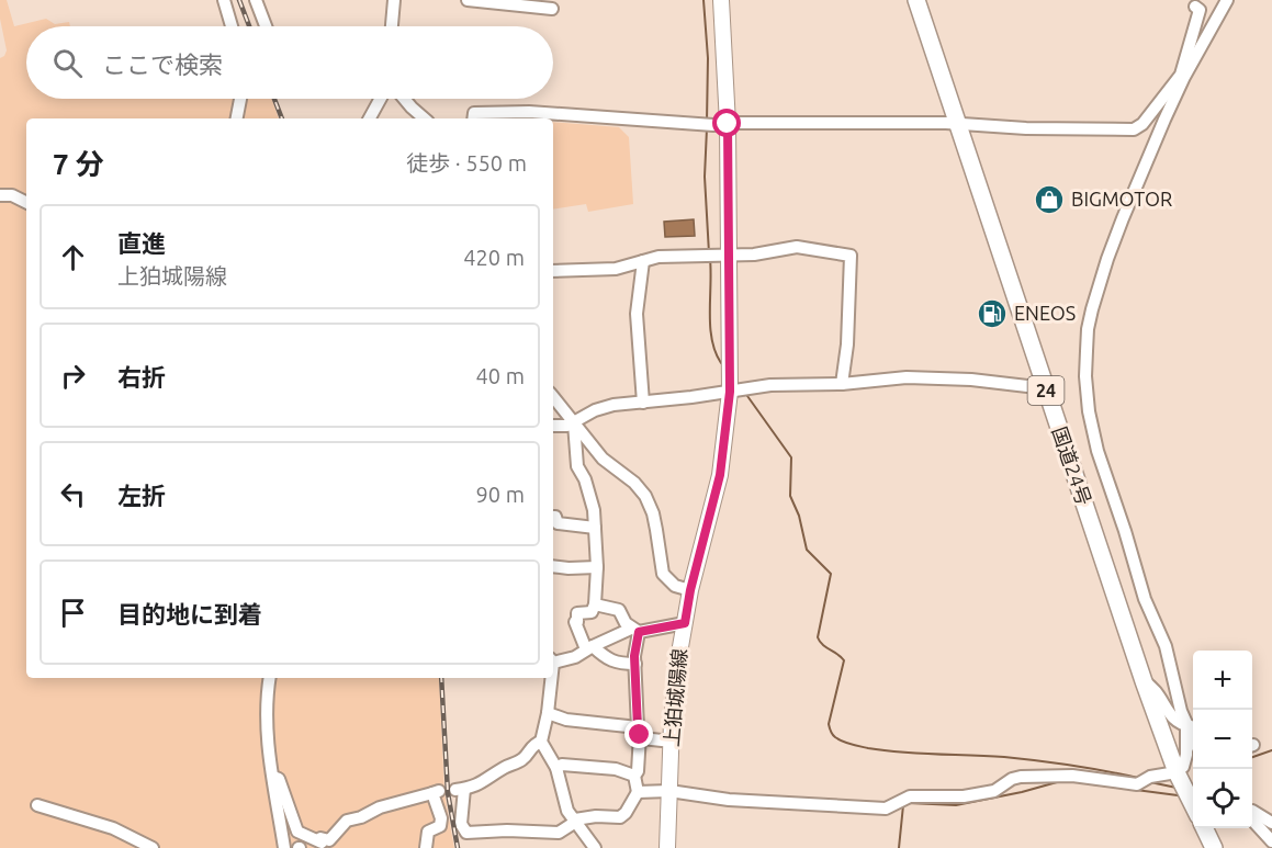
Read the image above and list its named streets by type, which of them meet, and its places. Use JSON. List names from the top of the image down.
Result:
{
  "streets": {
    "highway": ["24", "国道24号"],
    "main road": ["上狛城陽線"]
  },
  "places": {
    "shop": ["BIGMOTOR"],
    "fuel station": ["ENEOS"]
  },
  "page": {
    "search": "ここで検索",
    "heading": ["7 分", "徒歩 · 550 m"],
    "list": [
      ["直進", "上狛城陽線", "420 m"],
      ["右折", "40 m"],
      ["左折", "90 m"],
      "目的地に到着"
    ],
    "map_buttons": ["+", "−"]
  }
}
